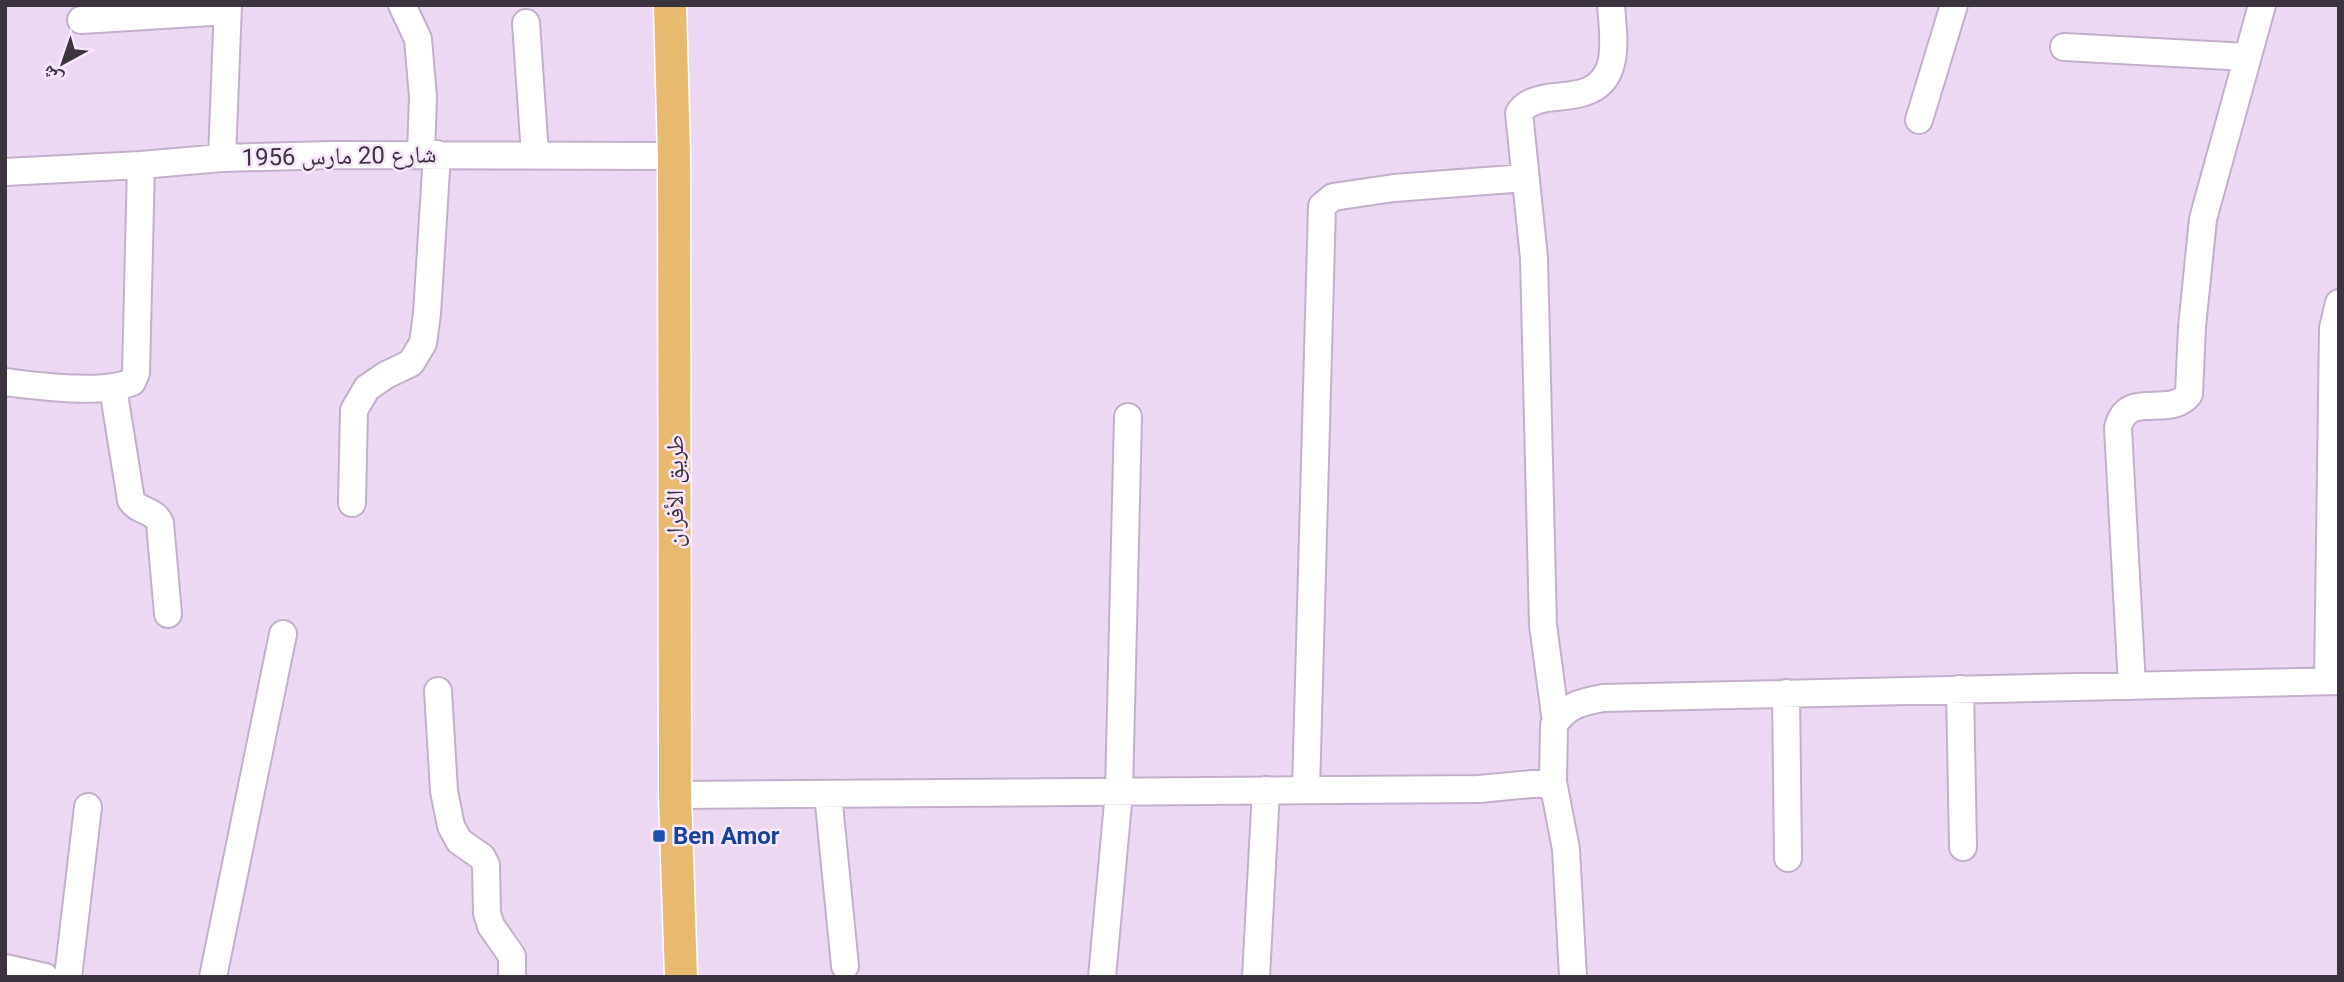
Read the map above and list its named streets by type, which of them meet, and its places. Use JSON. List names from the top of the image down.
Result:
{
  "streets": {
    "main road": ["طريق الأفران"],
    "street": ["شارع 20 مارس 1956"]
  },
  "crossings": [
    ["شارع 20 مارس 1956", "طريق الأفران"]
  ],
  "places": {
    "transit": ["Ben Amor"]
  },
  "north": "bottom left"
}
